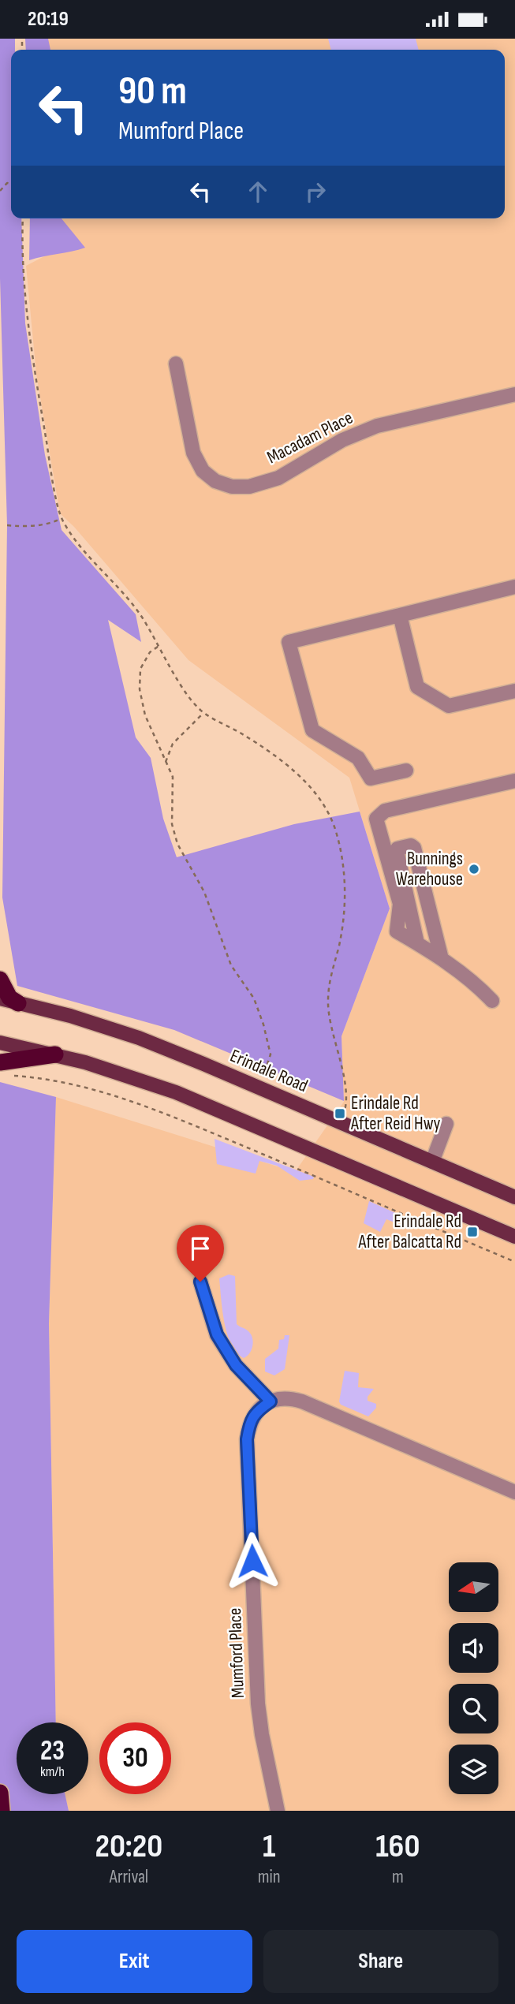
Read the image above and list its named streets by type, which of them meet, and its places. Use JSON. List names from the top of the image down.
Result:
{
  "streets": {
    "main road": ["Erindale Road"],
    "street": ["Macadam Place", "Mumford Place"]
  },
  "places": {
    "other": ["Bunnings Warehouse"],
    "transit": ["Erindale Rd After Reid Hwy", "Erindale Rd After Balcatta Rd"]
  },
  "north": "left",
  "page": {
    "status": "20:19",
    "turn": ["90 m", "Mumford Place"],
    "speed": "23 km/h",
    "limit": "30",
    "eta": [
      "20:20",
      "Arrival",
      "1",
      "min",
      "160",
      "m"
    ],
    "buttons": ["Exit", "Share"]
  }
}
